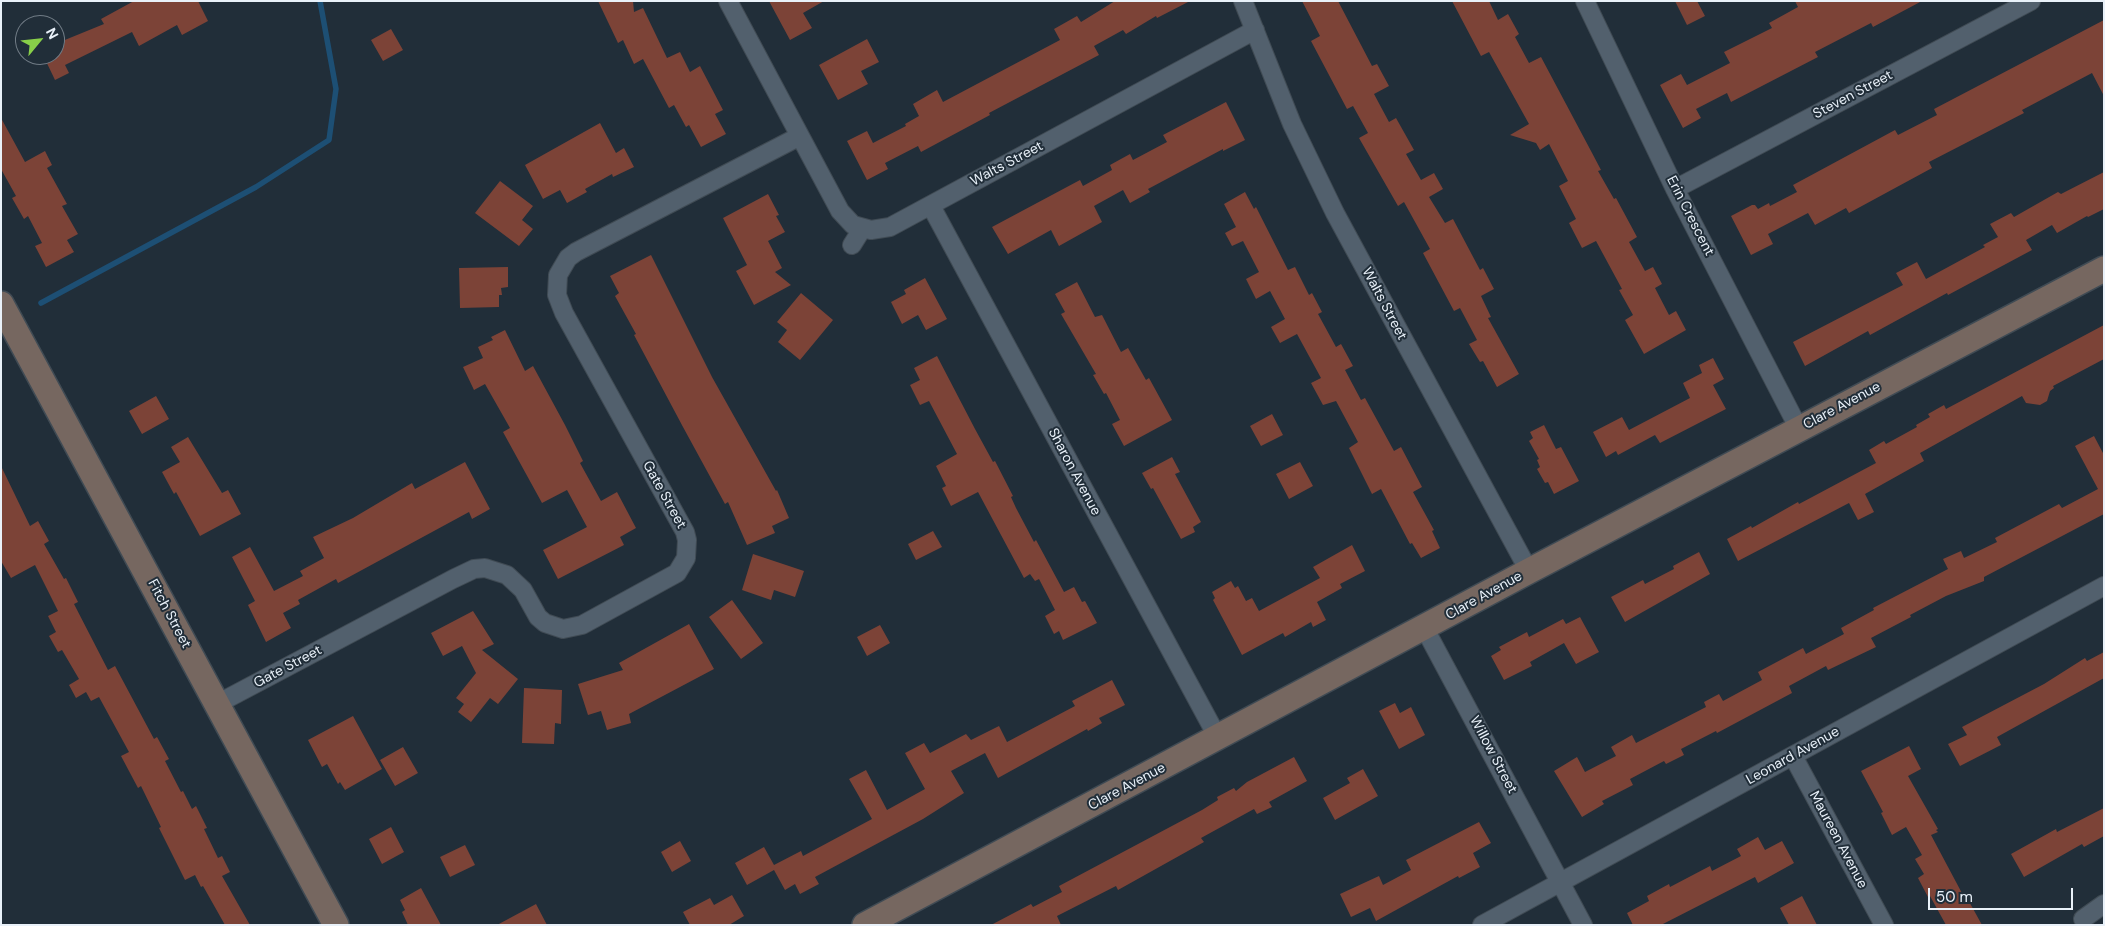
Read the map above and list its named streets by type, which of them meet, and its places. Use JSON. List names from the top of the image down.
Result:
{
  "streets": {
    "street": [
      "Steven Street",
      "Walts Street",
      "Erin Crescent",
      "Clare Avenue",
      "Sharon Avenue",
      "Gate Street",
      "Fitch Street",
      "Willow Street",
      "Leonard Avenue",
      "Maureen Avenue"
    ]
  },
  "crossings": [
    ["Steven Street", "Erin Crescent"],
    ["Walts Street", "Clare Avenue"],
    ["Walts Street", "Sharon Avenue"],
    ["Erin Crescent", "Clare Avenue"],
    ["Clare Avenue", "Sharon Avenue"],
    ["Clare Avenue", "Willow Street"],
    ["Gate Street", "Fitch Street"],
    ["Willow Street", "Leonard Avenue"],
    ["Leonard Avenue", "Maureen Avenue"]
  ],
  "scale_bar": "50 m",
  "north": "top right"
}
